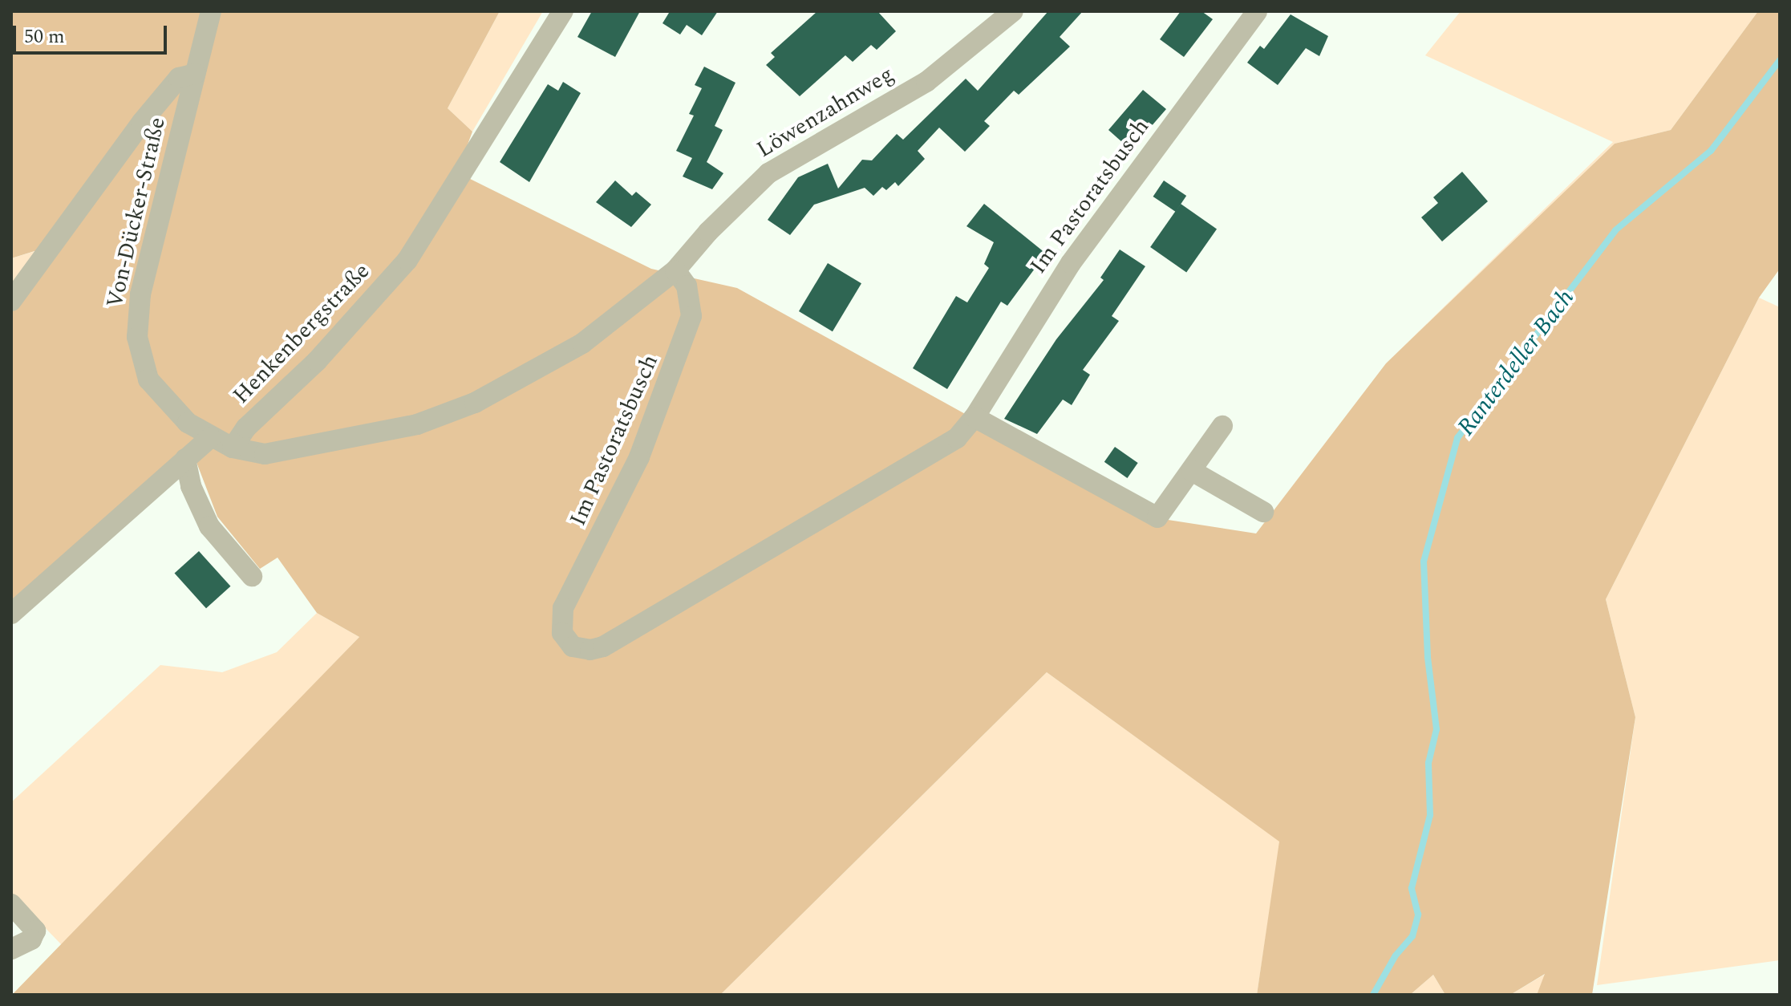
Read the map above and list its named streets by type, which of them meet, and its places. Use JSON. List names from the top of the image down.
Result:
{
  "streets": {
    "street": [
      "Löwenzahnweg",
      "Im Pastoratsbusch",
      "Von-Dücker-Straße",
      "Henkenbergstraße"
    ]
  },
  "crossings": [
    ["Löwenzahnweg", "Im Pastoratsbusch"]
  ],
  "water": ["Ranterdeller Bach"],
  "scale_bar": "50 m"
}
